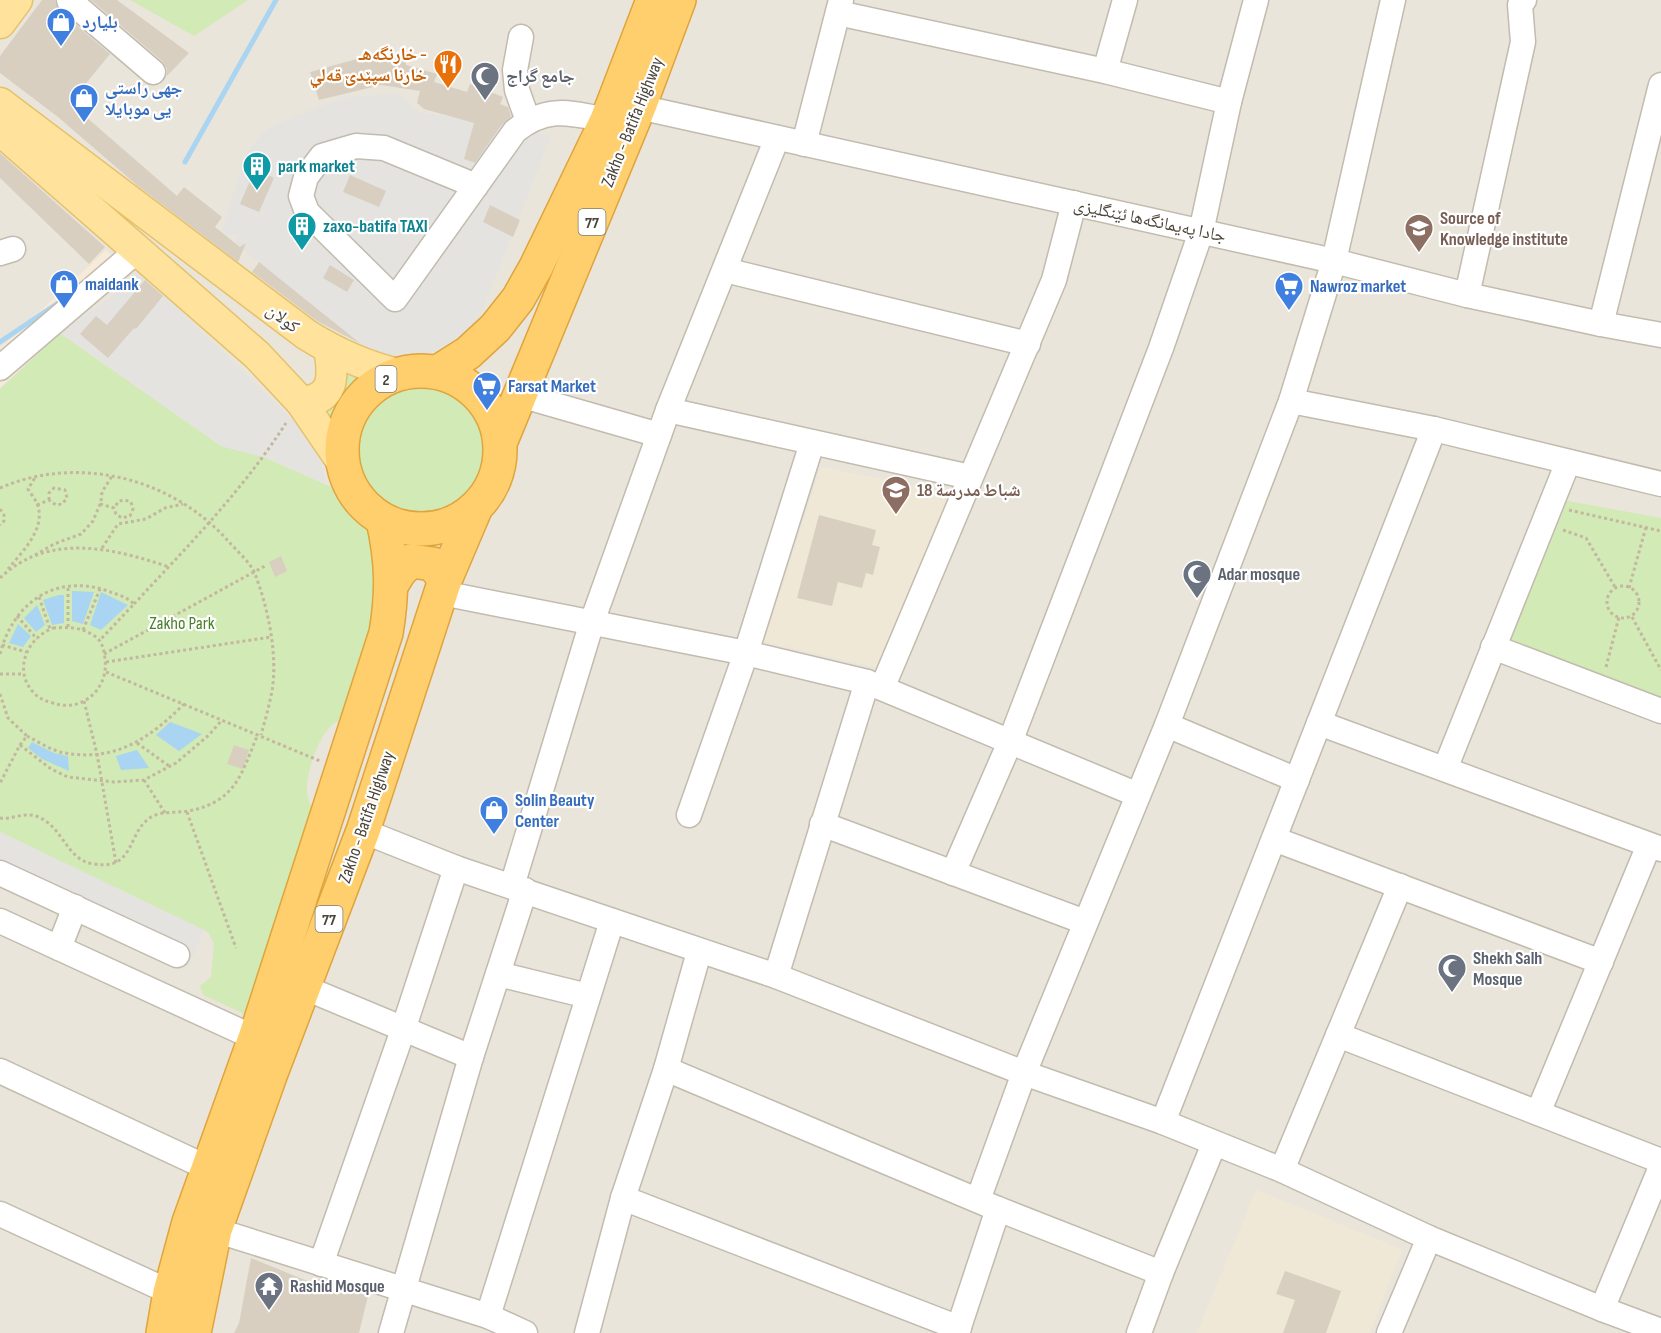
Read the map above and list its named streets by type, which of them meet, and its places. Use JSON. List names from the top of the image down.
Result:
{
  "streets": {
    "highway": ["Zakho - Batifa Highway", "77", "2"],
    "main road": ["كولان"],
    "street": ["جادا په‌يمانگه‌ها ئێنگليزى"]
  },
  "crossings": [
    ["Zakho - Batifa Highway", "جادا په‌يمانگه‌ها ئێنگليزى"],
    ["Zakho - Batifa Highway", "كولان"],
    ["Zakho - Batifa Highway", "2"],
    ["كولان", "2"]
  ],
  "parks": ["Zakho Park"],
  "places": {
    "shop": [
      "بليارد",
      "جهى راستى يى موبايلا",
      "maidank",
      "Solin Beauty Center"
    ],
    "restaurant": ["خارنگه‌هـ - خارنا سپێدێ قه‌لي"],
    "mosque": ["جامع گراج", "Adar mosque", "Shekh Salh Mosque"],
    "building": ["park market", "zaxo-batifa TAXI"],
    "school or university": ["Source of Knowledge institute", "18 شباط مدرسة"],
    "supermarket": ["Nawroz market", "Farsat Market"],
    "temple": ["Rashid Mosque"]
  }
}
